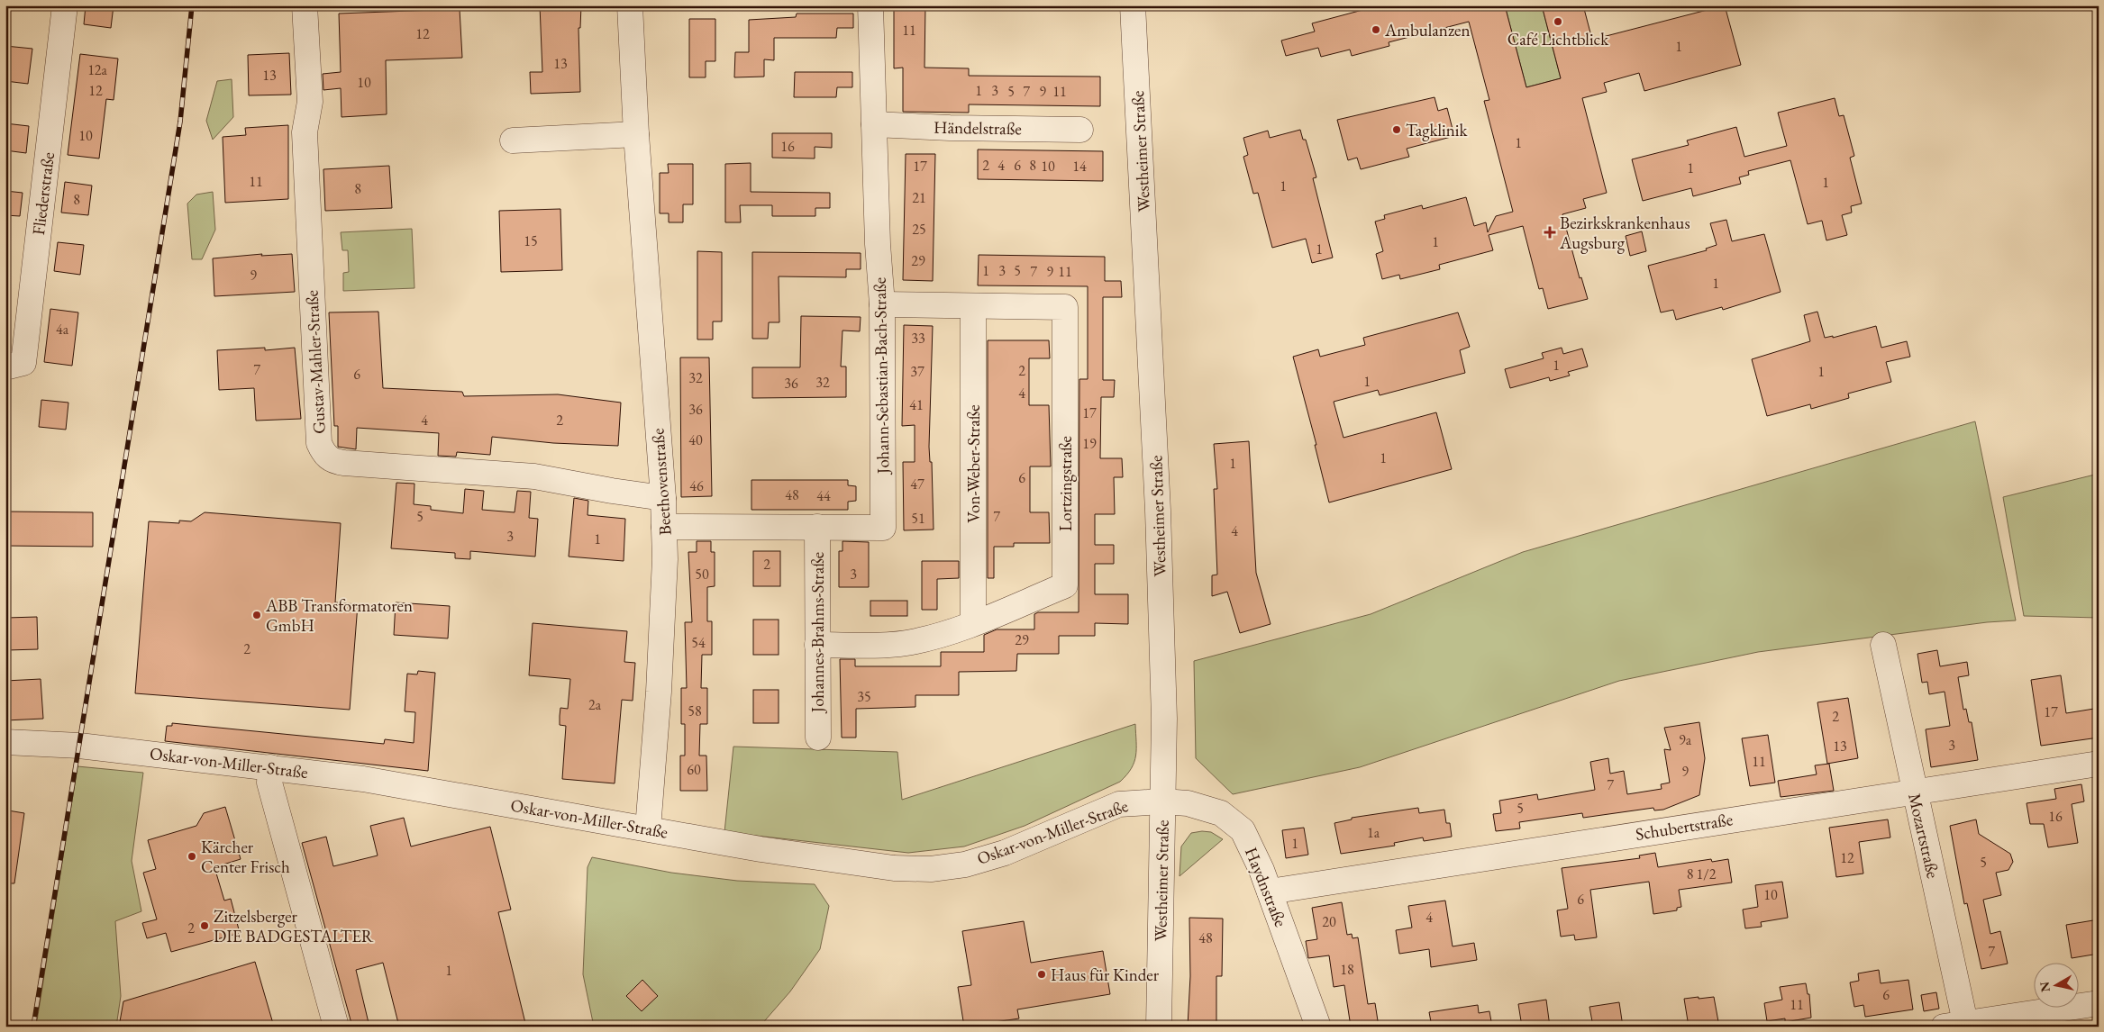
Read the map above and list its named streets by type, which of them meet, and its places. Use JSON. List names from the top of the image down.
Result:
{
  "streets": {
    "street": [
      "Händelstraße",
      "Westheimer Straße",
      "Fliederstraße",
      "Gustav-Mahler-Straße",
      "Johann-Sebastian-Bach-Straße",
      "Von-Weber-Straße",
      "Beethovenstraße",
      "Lortzingstraße",
      "Johannes-Brahms-Straße",
      "Oskar-von-Miller-Straße",
      "Schubertstraße",
      "Mozartstraße",
      "Haydnstraße"
    ]
  },
  "crossings": [
    ["Händelstraße", "Johann-Sebastian-Bach-Straße"],
    ["Westheimer Straße", "Oskar-von-Miller-Straße"],
    ["Westheimer Straße", "Haydnstraße"],
    ["Gustav-Mahler-Straße", "Beethovenstraße"],
    ["Johann-Sebastian-Bach-Straße", "Beethovenstraße"],
    ["Johann-Sebastian-Bach-Straße", "Lortzingstraße"],
    ["Johann-Sebastian-Bach-Straße", "Johannes-Brahms-Straße"],
    ["Von-Weber-Straße", "Lortzingstraße"],
    ["Beethovenstraße", "Oskar-von-Miller-Straße"],
    ["Lortzingstraße", "Johannes-Brahms-Straße"],
    ["Oskar-von-Miller-Straße", "Haydnstraße"],
    ["Schubertstraße", "Mozartstraße"],
    ["Schubertstraße", "Haydnstraße"]
  ],
  "places": {
    "other": [
      "Café Lichtblick",
      "Ambulanzen",
      "Tagklinik",
      "ABB Transformatoren GmbH",
      "Kärcher Center Frisch",
      "Zitzelsberger DIE BADGESTALTER",
      "Haus für Kinder"
    ],
    "health": ["Bezirkskrankenhaus Augsburg"]
  },
  "house_numbers": [
    "11",
    "12",
    "1",
    "13",
    "12a",
    "13",
    "10",
    "12",
    "1",
    "3",
    "5",
    "7",
    "9",
    "11",
    "10",
    "1",
    "16",
    "2",
    "4",
    "6",
    "8",
    "17",
    "10",
    "14",
    "1",
    "11",
    "1",
    "1",
    "8",
    "21",
    "8",
    "25",
    "15",
    "1",
    "1",
    "29",
    "1",
    "3",
    "5",
    "7",
    "9",
    "11",
    "9",
    "1",
    "4a",
    "33",
    "1",
    "7",
    "2",
    "37",
    "1",
    "6",
    "32",
    "1",
    "32",
    "36",
    "4",
    "41",
    "36",
    "17",
    "4",
    "2",
    "40",
    "19",
    "1",
    "1",
    "6",
    "47",
    "46",
    "48",
    "44",
    "5",
    "7",
    "51",
    "4",
    "3",
    "1",
    "2",
    "50",
    "3",
    "29",
    "54",
    "2",
    "35",
    "2a",
    "58",
    "17",
    "2",
    "9a",
    "3",
    "13",
    "11",
    "60",
    "9",
    "7",
    "5",
    "16",
    "1a",
    "1",
    "12",
    "5",
    "8 1/2",
    "10",
    "6",
    "4",
    "20",
    "2",
    "48",
    "7",
    "18",
    "1",
    "6",
    "11"
  ],
  "north": "left"
}
